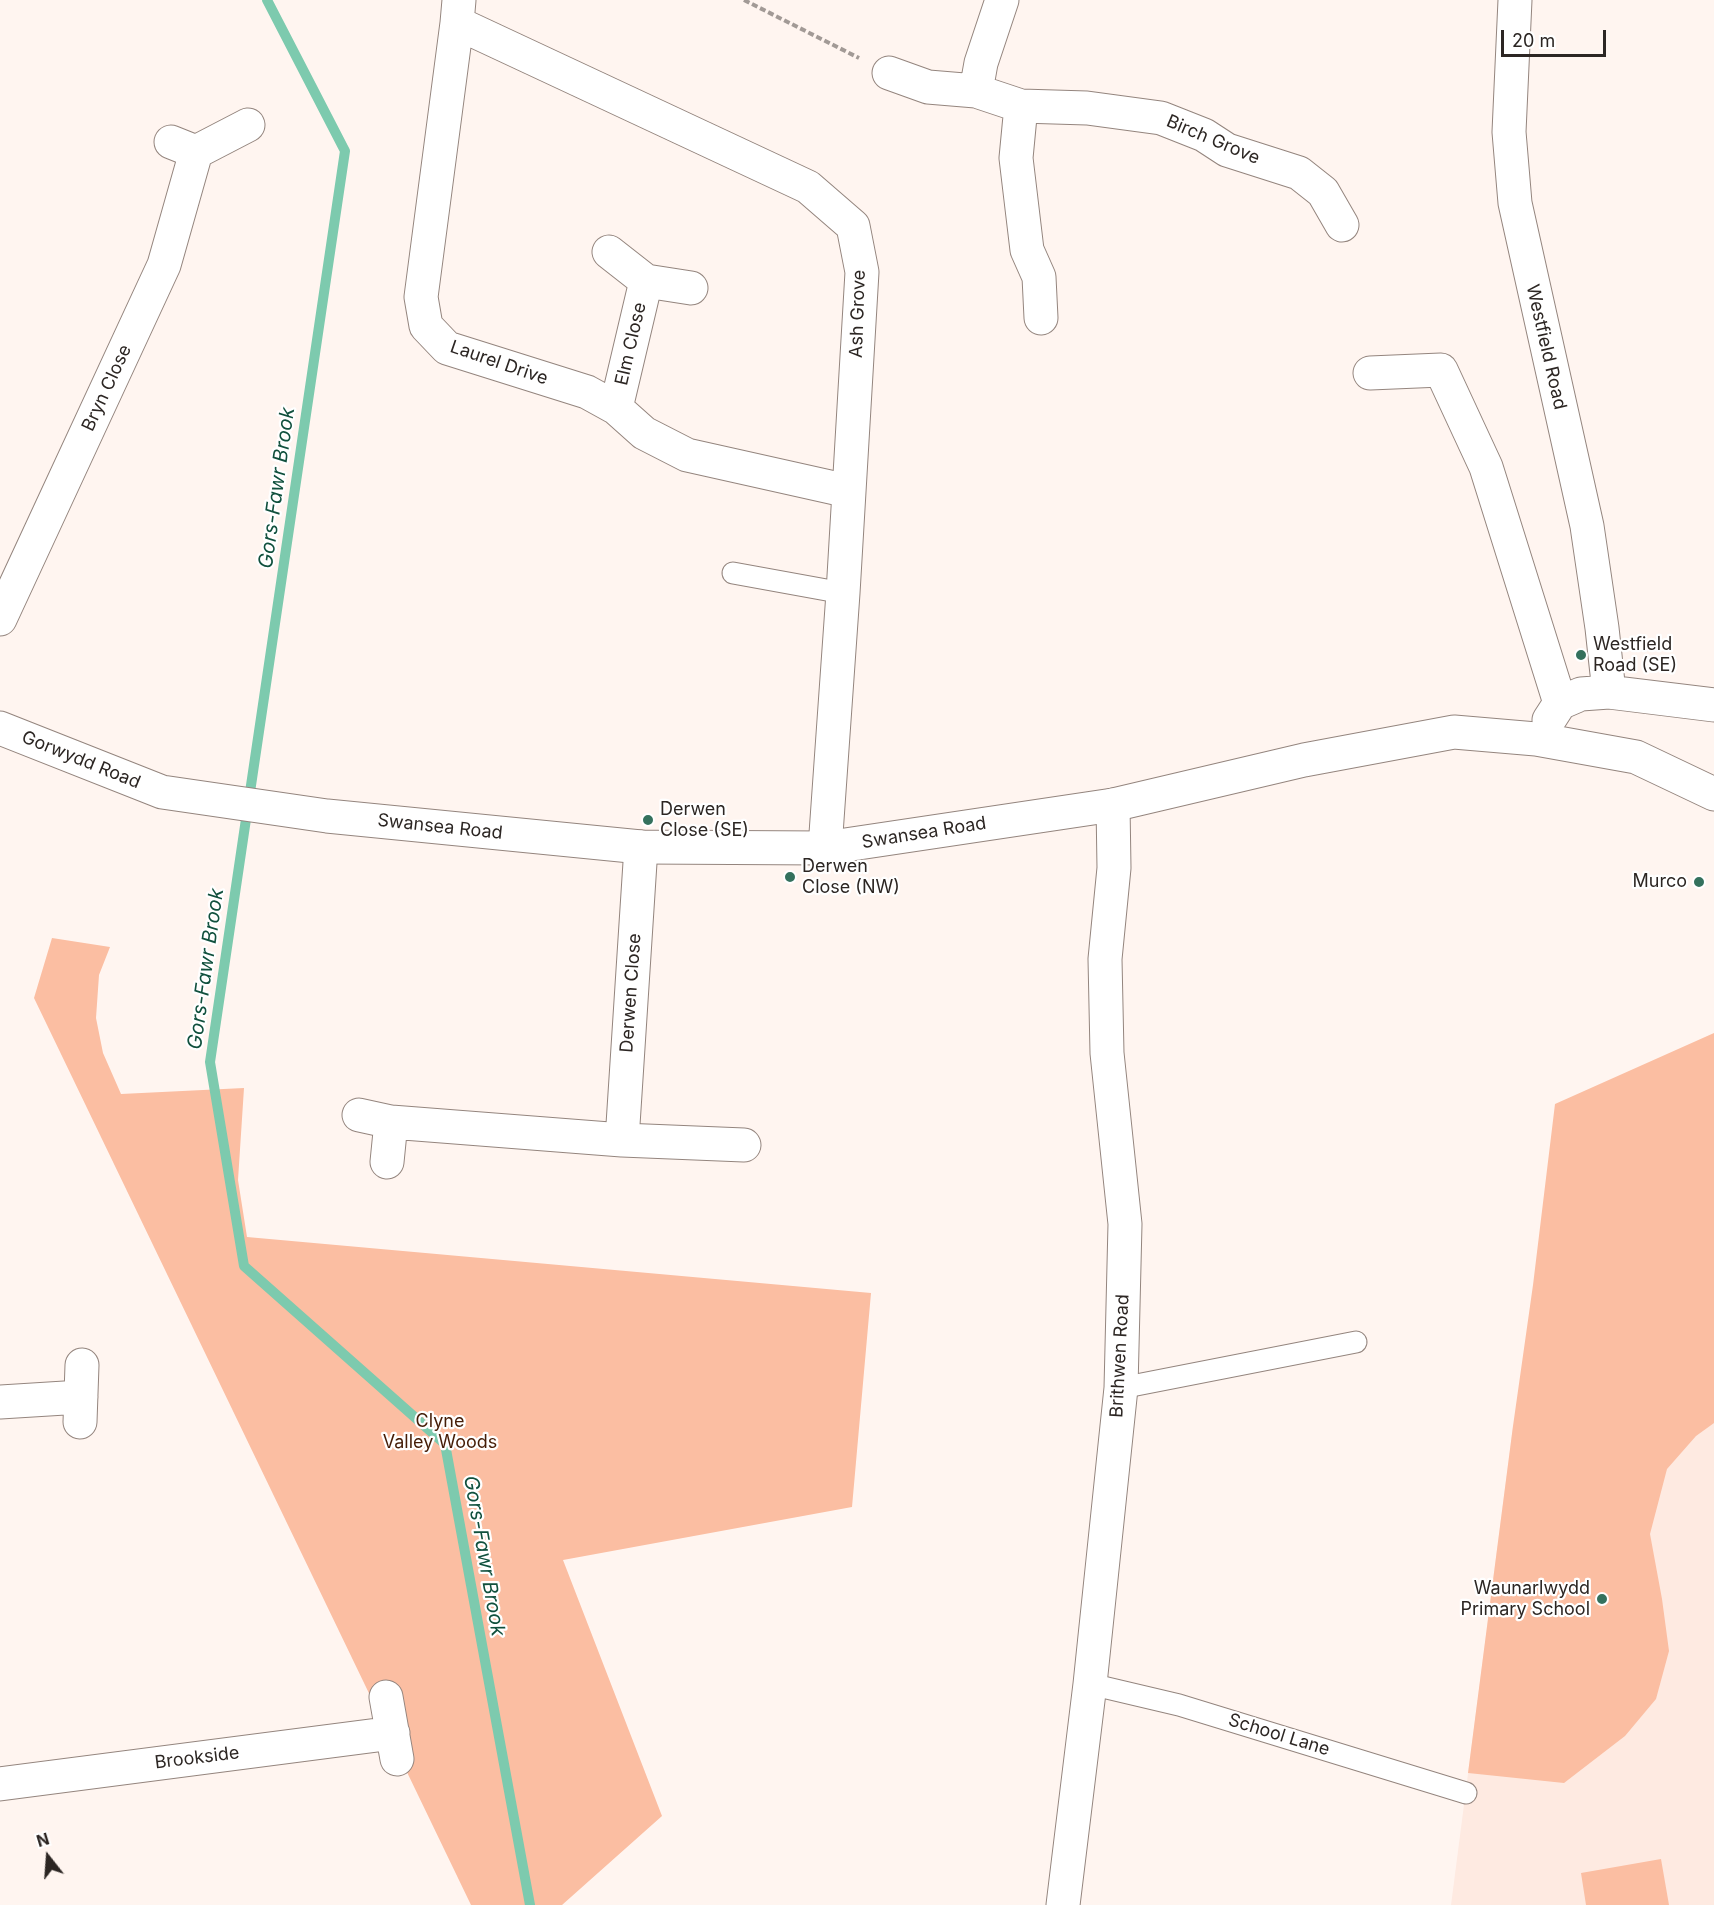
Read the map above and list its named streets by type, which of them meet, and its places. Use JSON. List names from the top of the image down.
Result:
{
  "streets": {
    "street": [
      "Birch Grove",
      "Ash Grove",
      "Elm Close",
      "Westfield Road",
      "Laurel Drive",
      "Bryn Close",
      "Gorwydd Road",
      "Swansea Road",
      "Derwen Close",
      "Brithwen Road",
      "Brookside"
    ],
    "lane": ["School Lane"]
  },
  "crossings": [
    ["Ash Grove", "Laurel Drive"],
    ["Ash Grove", "Swansea Road"],
    ["Elm Close", "Laurel Drive"],
    ["Gorwydd Road", "Swansea Road"],
    ["Swansea Road", "Derwen Close"],
    ["Swansea Road", "Brithwen Road"],
    ["Brithwen Road", "School Lane"]
  ],
  "water": ["Gors-Fawr Brook"],
  "parks": ["Clyne Valley Woods"],
  "places": [
    "Westfield Road (SE)",
    "Derwen Close (SE)",
    "Derwen Close (NW)",
    "Murco",
    "Waunarlwydd Primary School"
  ],
  "scale_bar": "20 m",
  "north": "top"
}
